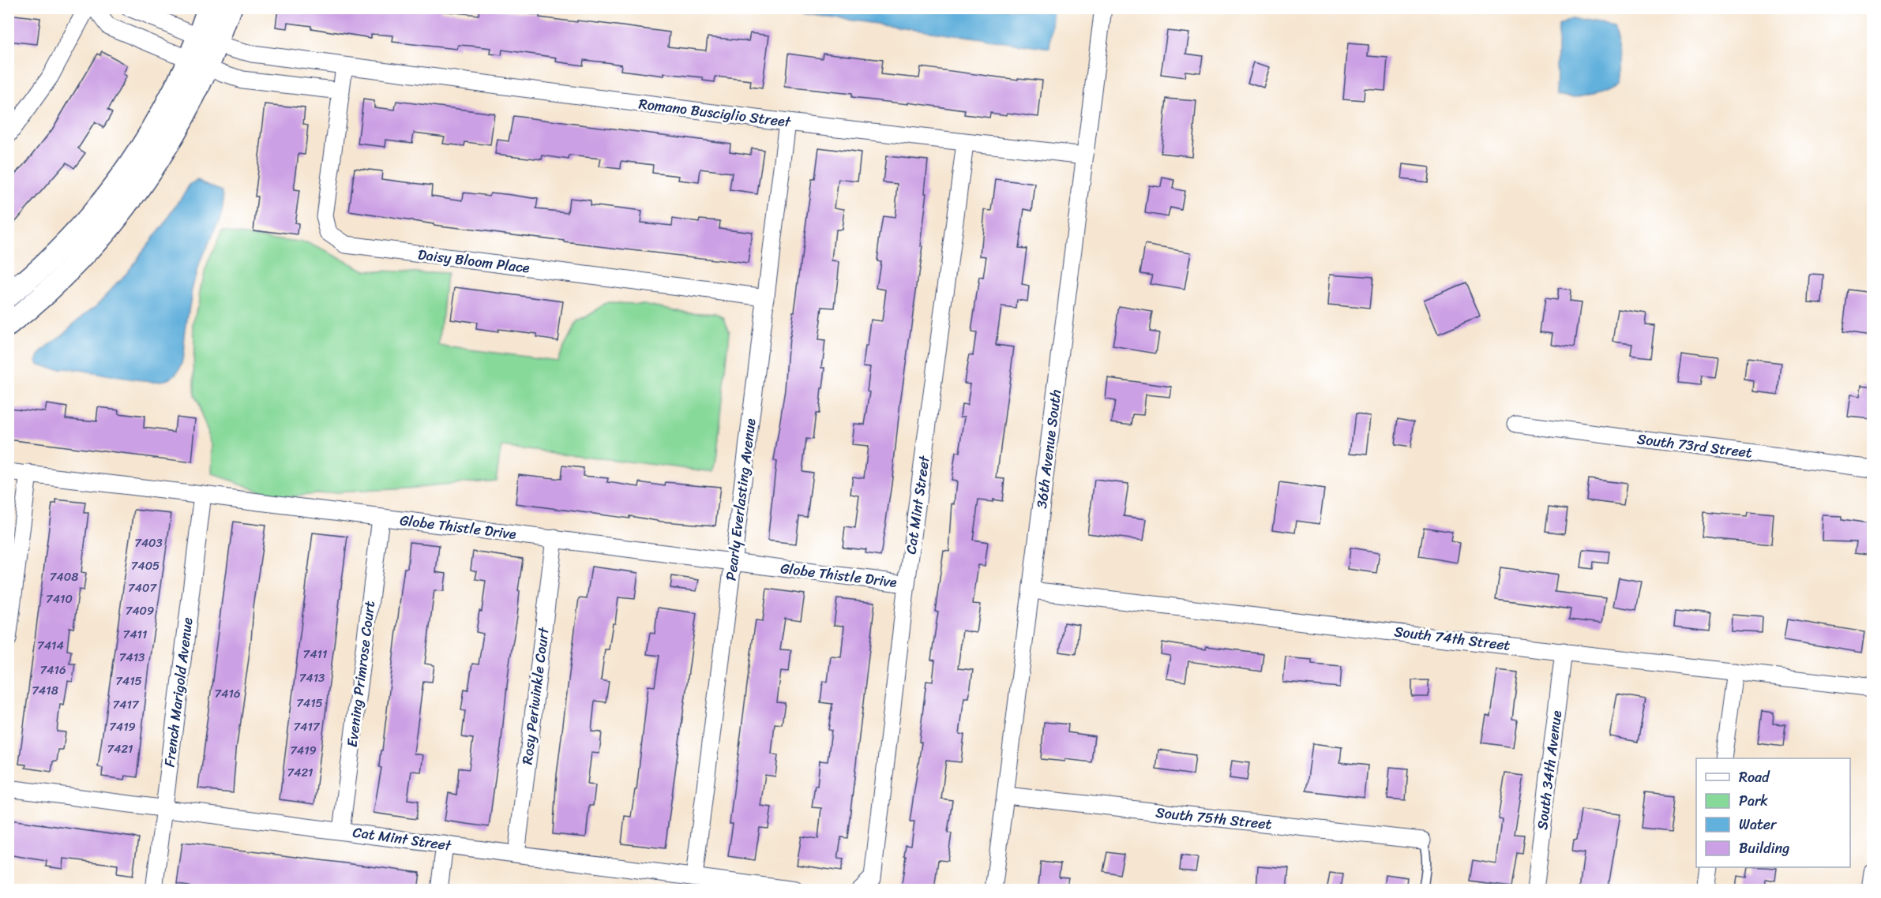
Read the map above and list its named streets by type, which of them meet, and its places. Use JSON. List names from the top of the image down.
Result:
{
  "streets": {
    "street": [
      "Romano Busciglio Street",
      "Daisy Bloom Place",
      "South 73rd Street",
      "36th Avenue South",
      "Pearly Everlasting Avenue",
      "Cat Mint Street",
      "Globe Thistle Drive",
      "South 74th Street",
      "Evening Primrose Court",
      "French Marigold Avenue",
      "Rosy Periwinkle Court",
      "South 34th Avenue",
      "South 75th Street"
    ]
  },
  "crossings": [
    ["Romano Busciglio Street", "36th Avenue South"],
    ["Romano Busciglio Street", "Pearly Everlasting Avenue"],
    ["Romano Busciglio Street", "Cat Mint Street"],
    ["Daisy Bloom Place", "Pearly Everlasting Avenue"],
    ["36th Avenue South", "South 74th Street"],
    ["36th Avenue South", "South 75th Street"],
    ["Pearly Everlasting Avenue", "Cat Mint Street"],
    ["Pearly Everlasting Avenue", "Globe Thistle Drive"],
    ["Cat Mint Street", "Globe Thistle Drive"],
    ["Cat Mint Street", "Evening Primrose Court"],
    ["Cat Mint Street", "French Marigold Avenue"],
    ["Cat Mint Street", "Rosy Periwinkle Court"],
    ["Globe Thistle Drive", "Evening Primrose Court"],
    ["Globe Thistle Drive", "French Marigold Avenue"],
    ["Globe Thistle Drive", "Rosy Periwinkle Court"],
    ["South 74th Street", "South 34th Avenue"]
  ],
  "house_numbers": [
    "7403",
    "7405",
    "7408",
    "7407",
    "7410",
    "7409",
    "7411",
    "7414",
    "7411",
    "7413",
    "7416",
    "7413",
    "7415",
    "7418",
    "7416",
    "7415",
    "7417",
    "7419",
    "7417",
    "7421",
    "7419",
    "7421"
  ],
  "legend": [
    "Road",
    "Park",
    "Water",
    "Building"
  ]
}
